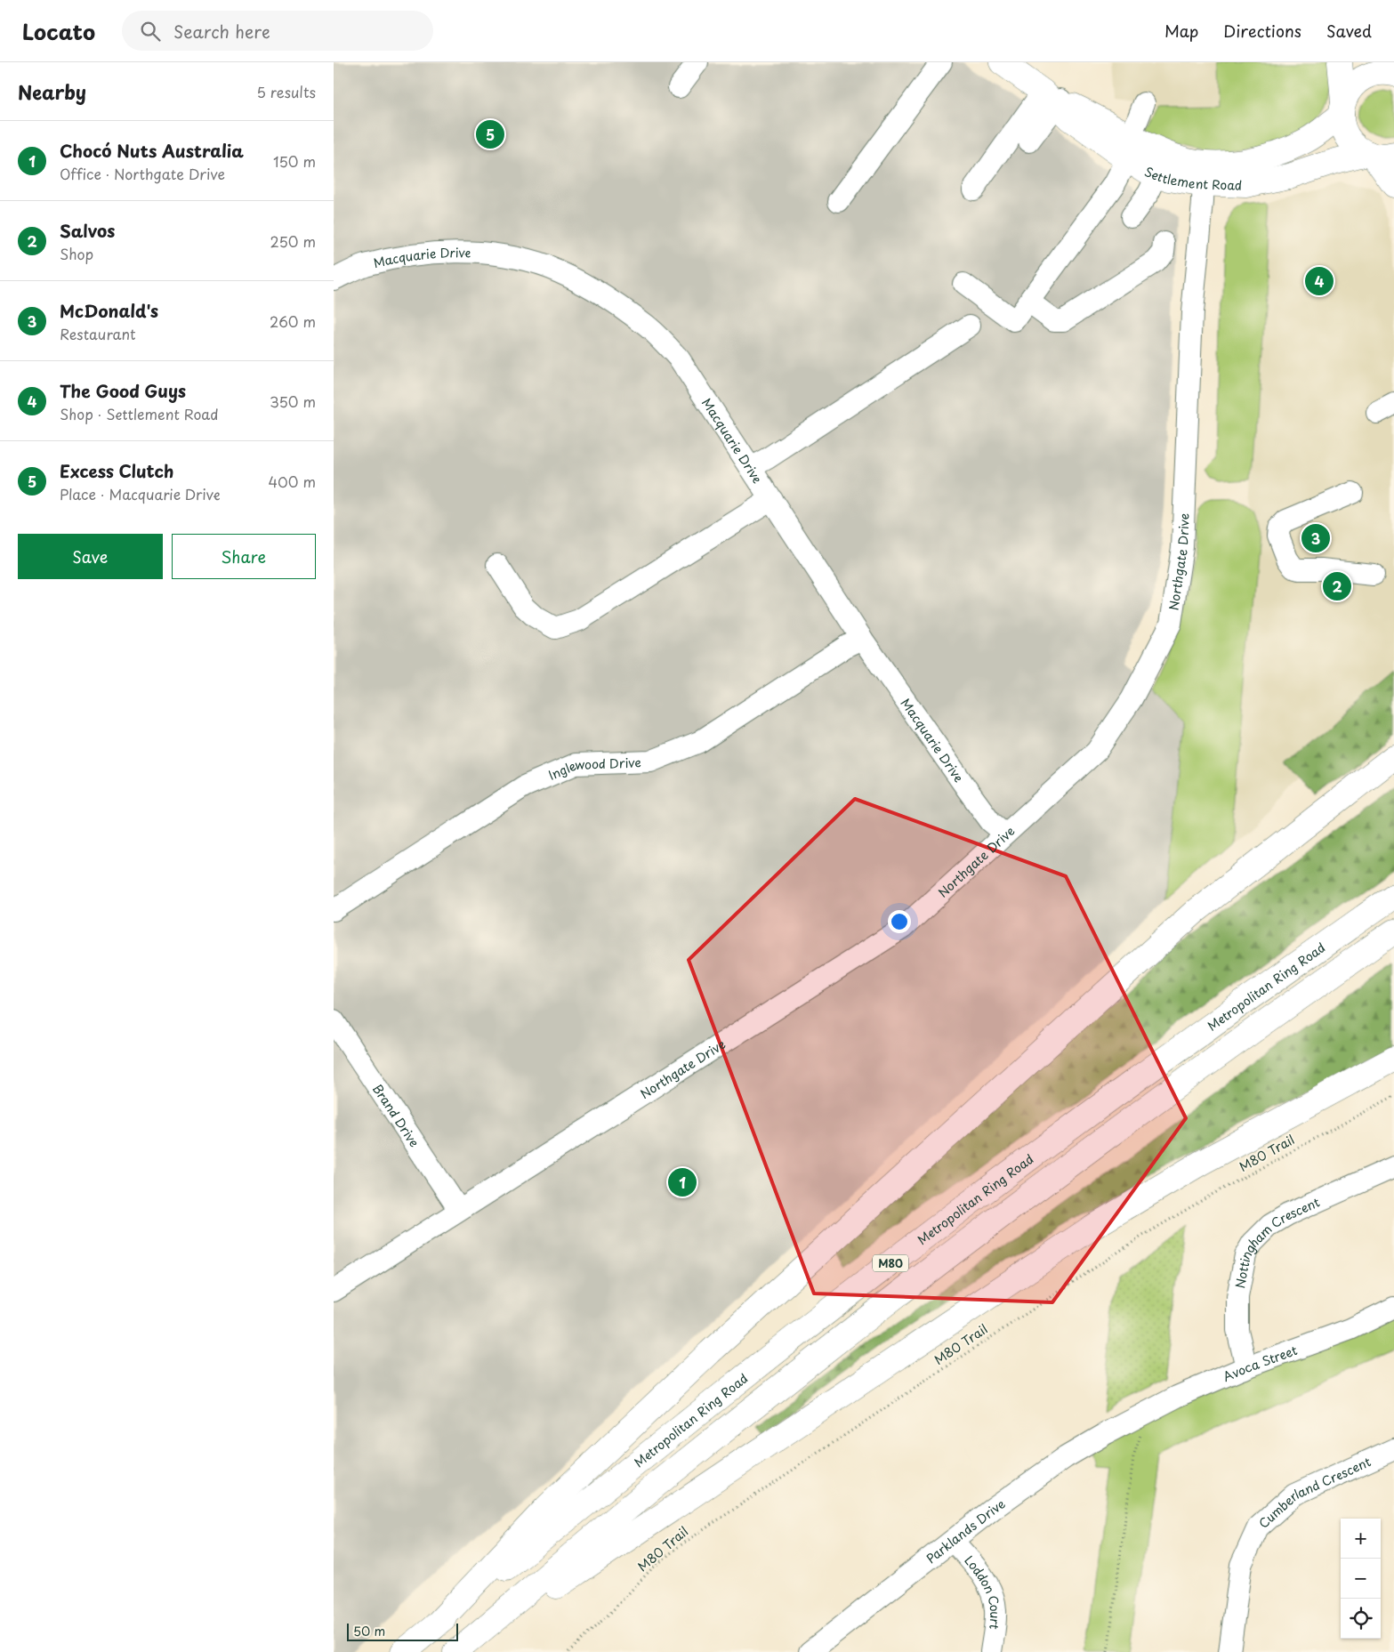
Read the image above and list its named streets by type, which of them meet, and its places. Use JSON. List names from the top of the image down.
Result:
{
  "streets": {
    "main road": ["Settlement Road", "Metropolitan Ring Road", "M80"],
    "street": [
      "Macquarie Drive",
      "Northgate Drive",
      "Inglewood Drive",
      "Brand Drive",
      "Nottingham Crescent",
      "Avoca Street",
      "Cumberland Crescent",
      "Parklands Drive",
      "Loddon Court"
    ],
    "path": ["M80 Trail"]
  },
  "crossings": [
    ["Settlement Road", "Northgate Drive"],
    ["Macquarie Drive", "Northgate Drive"],
    ["Macquarie Drive", "Inglewood Drive"],
    ["Northgate Drive", "Brand Drive"],
    ["Nottingham Crescent", "Avoca Street"],
    ["Avoca Street", "Parklands Drive"],
    ["Parklands Drive", "Loddon Court"]
  ],
  "scale_bar": "50 m",
  "page": {
    "header": "Locato",
    "search": "Search here",
    "nav": ["Map", "Directions", "Saved"],
    "heading": ["Nearby", "5 results"],
    "pins": [
      "5",
      "4",
      "3",
      "2",
      "1"
    ],
    "list": [
      {
        "mark": "1",
        "name": "Chocó Nuts Australia",
        "note": "Office · Northgate Drive",
        "value": "150 m"
      },
      {
        "mark": "2",
        "name": "Salvos",
        "note": "Shop",
        "value": "250 m"
      },
      {
        "mark": "3",
        "name": "McDonald's",
        "note": "Restaurant",
        "value": "260 m"
      },
      {
        "mark": "4",
        "name": "The Good Guys",
        "note": "Shop · Settlement Road",
        "value": "350 m"
      },
      {
        "mark": "5",
        "name": "Excess Clutch",
        "note": "Place · Macquarie Drive",
        "value": "400 m"
      }
    ],
    "buttons": ["Save", "Share"],
    "map_buttons": ["+", "−"],
    "scale": "50 m"
  }
}
